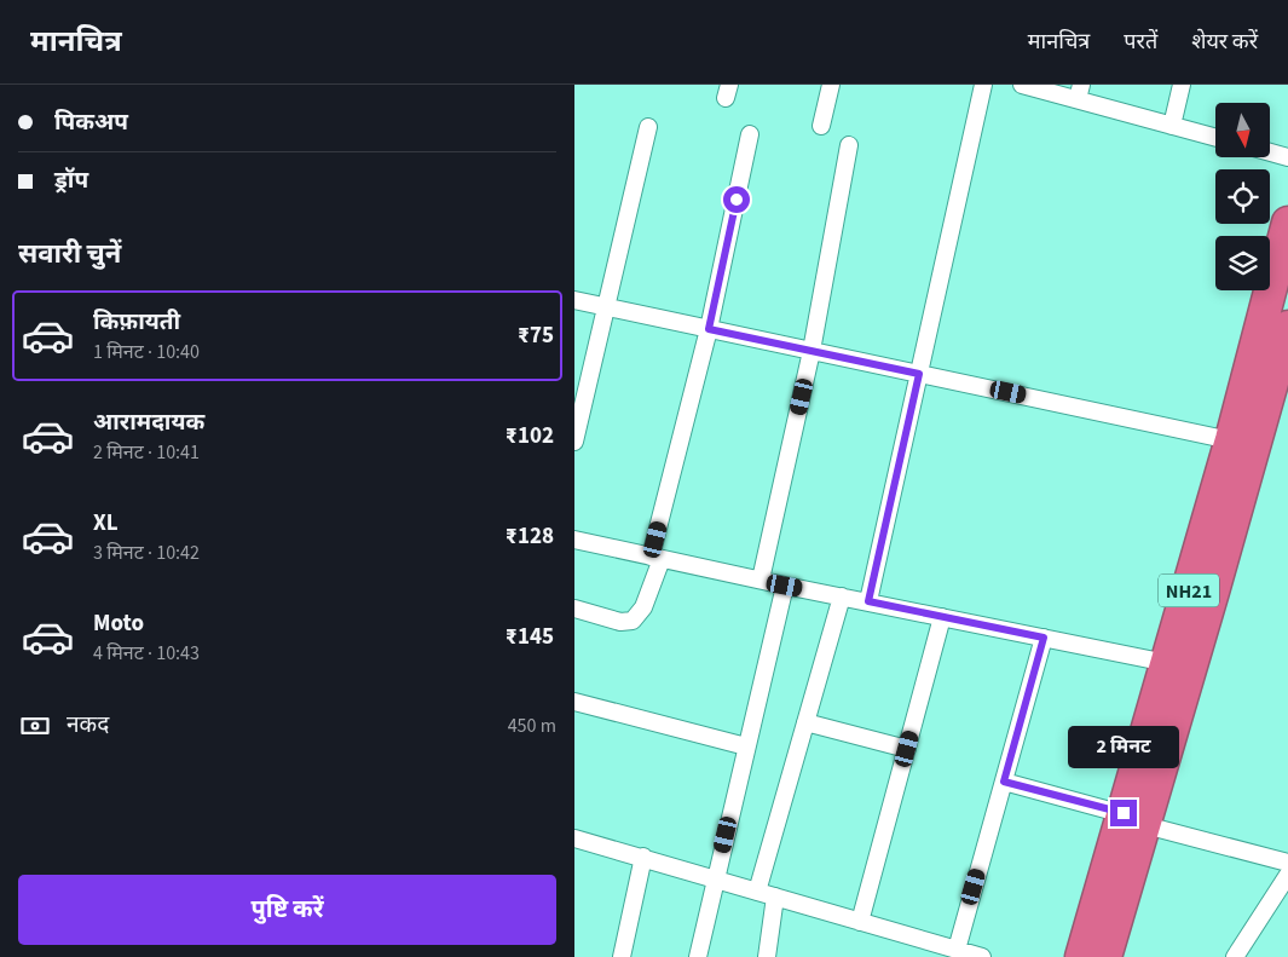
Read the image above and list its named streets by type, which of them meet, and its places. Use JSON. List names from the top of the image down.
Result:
{
  "streets": {
    "highway": ["NH21"]
  },
  "north": "bottom",
  "page": {
    "header": "मानचित्र",
    "nav": ["मानचित्र", "परतें", "शेयर करें"],
    "banner": ["पिकअप", "ड्रॉप"],
    "heading": "सवारी चुनें",
    "list": [
      {
        "name": "किफ़ायती",
        "note": "1 मिनट · 10:40",
        "value": "₹75"
      },
      {
        "name": "आरामदायक",
        "note": "2 मिनट · 10:41",
        "value": "₹102"
      },
      {
        "name": "XL",
        "note": "3 मिनट · 10:42",
        "value": "₹128"
      },
      {
        "name": "Moto",
        "note": "4 मिनट · 10:43",
        "value": "₹145"
      }
    ],
    "pay": ["नकद", "450 m"],
    "bubble": "2 मिनट",
    "buttons": "पुष्टि करें"
  }
}
